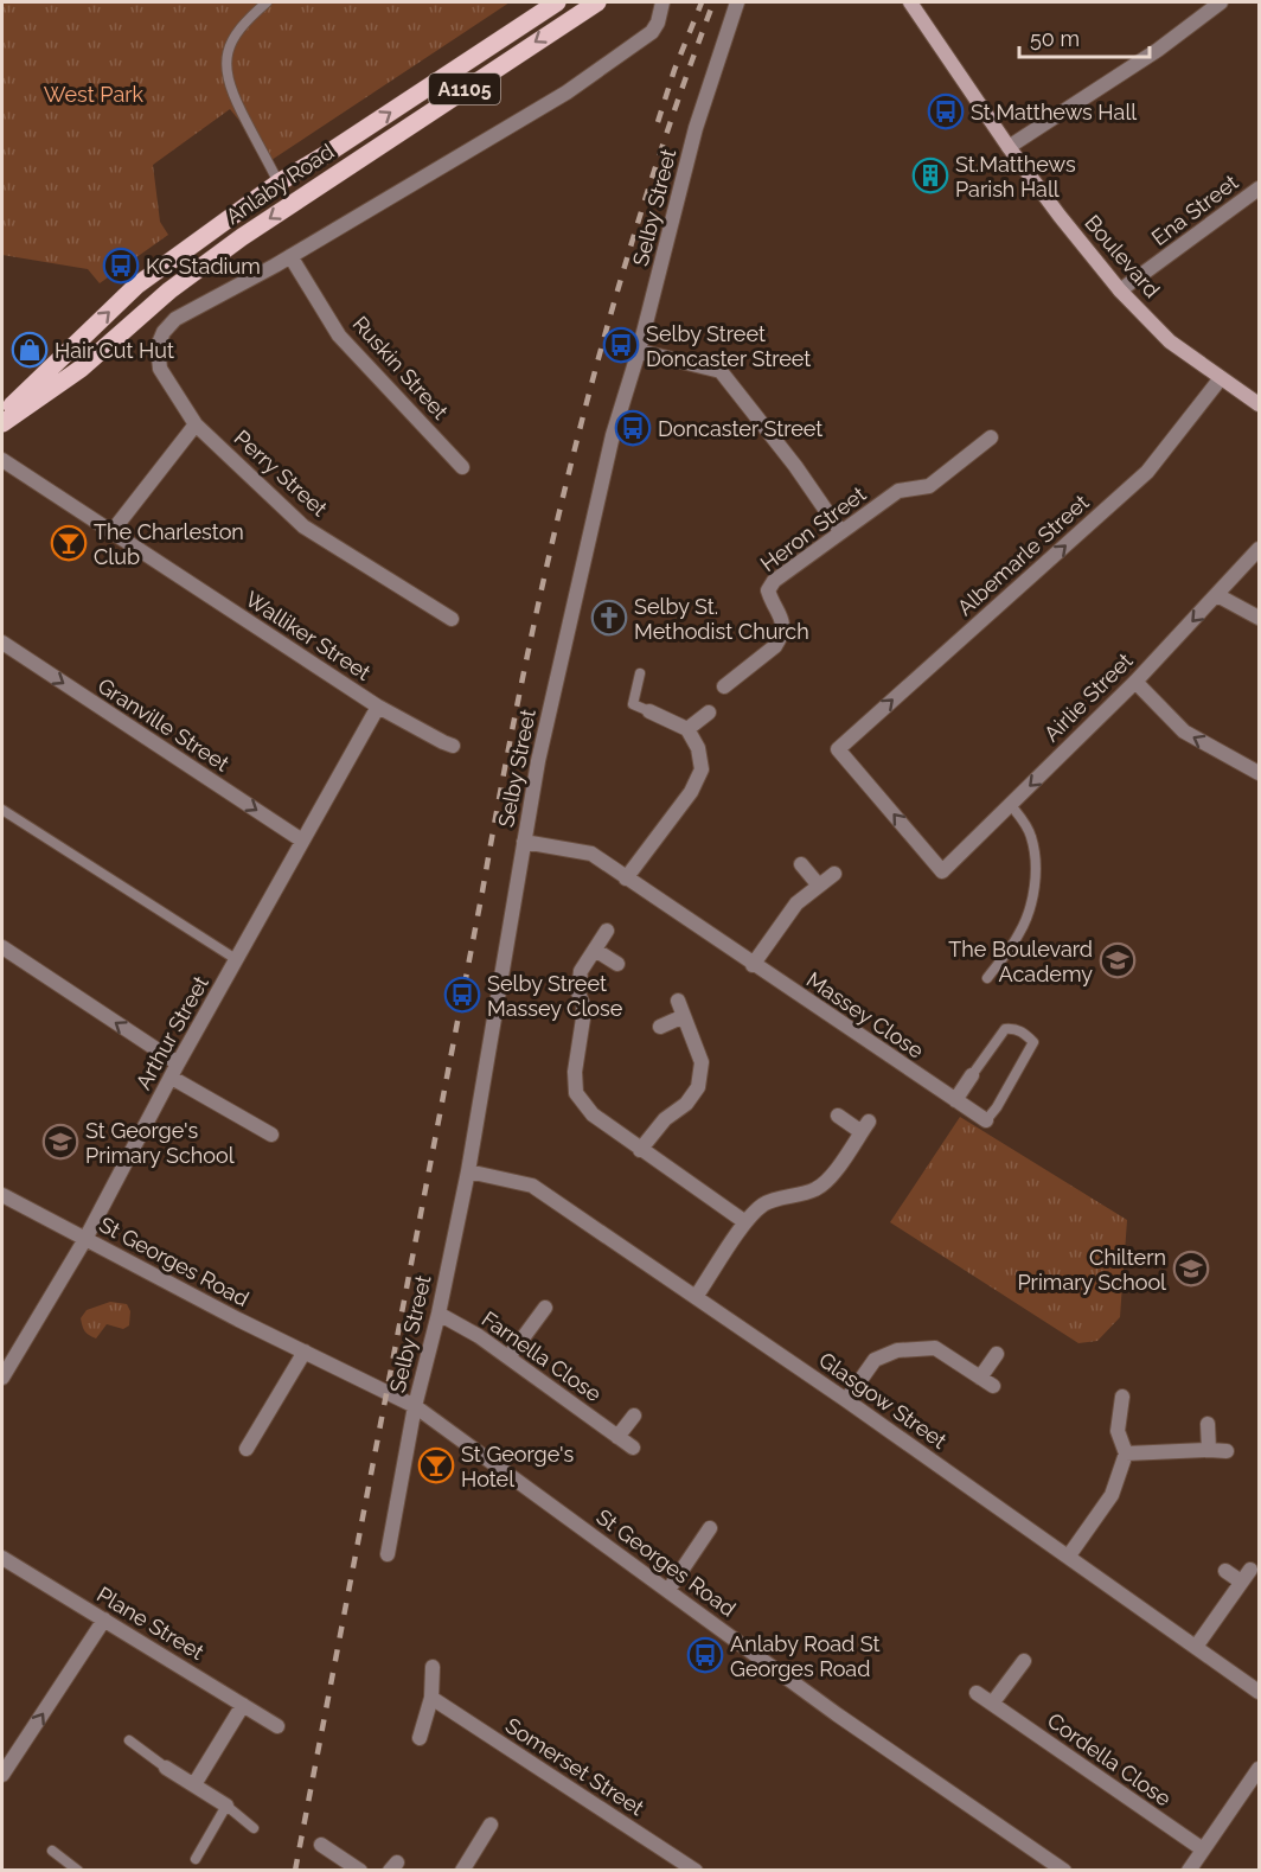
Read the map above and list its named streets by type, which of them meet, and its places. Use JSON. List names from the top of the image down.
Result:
{
  "streets": {
    "main road": ["A1105", "Anlaby Road"],
    "street": [
      "Selby Street",
      "Ena Street",
      "Boulevard",
      "Ruskin Street",
      "Perry Street",
      "Heron Street",
      "Albemarle Street",
      "Walliker Street",
      "Airlie Street",
      "Granville Street",
      "Massey Close",
      "Arthur Street",
      "St Georges Road",
      "Farnella Close",
      "Glasgow Street",
      "Plane Street",
      "Cordella Close",
      "Somerset Street"
    ]
  },
  "crossings": [
    ["Selby Street", "Massey Close"],
    ["Selby Street", "St Georges Road"],
    ["Selby Street", "Farnella Close"],
    ["Selby Street", "Glasgow Street"],
    ["Ena Street", "Boulevard"],
    ["Boulevard", "Albemarle Street"],
    ["Ruskin Street", "Perry Street"],
    ["Albemarle Street", "Airlie Street"],
    ["Walliker Street", "Arthur Street"],
    ["Granville Street", "Arthur Street"],
    ["Arthur Street", "St Georges Road"]
  ],
  "one_way": ["Albemarle Street", "Airlie Street", "Granville Street"],
  "parks": ["West Park"],
  "places": {
    "bus stop": [
      "St Matthews Hall",
      "KC Stadium",
      "Selby Street Doncaster Street",
      "Doncaster Street",
      "Selby Street Massey Close",
      "Anlaby Road St Georges Road"
    ],
    "building": ["St.Matthews Parish Hall"],
    "shop": ["Hair Cut Hut"],
    "bar": ["The Charleston Club", "St George's Hotel"],
    "church": ["Selby St. Methodist Church"],
    "school or university": ["The Boulevard Academy", "St George's Primary School", "Chiltern Primary School"]
  },
  "scale_bar": "50 m"
}
